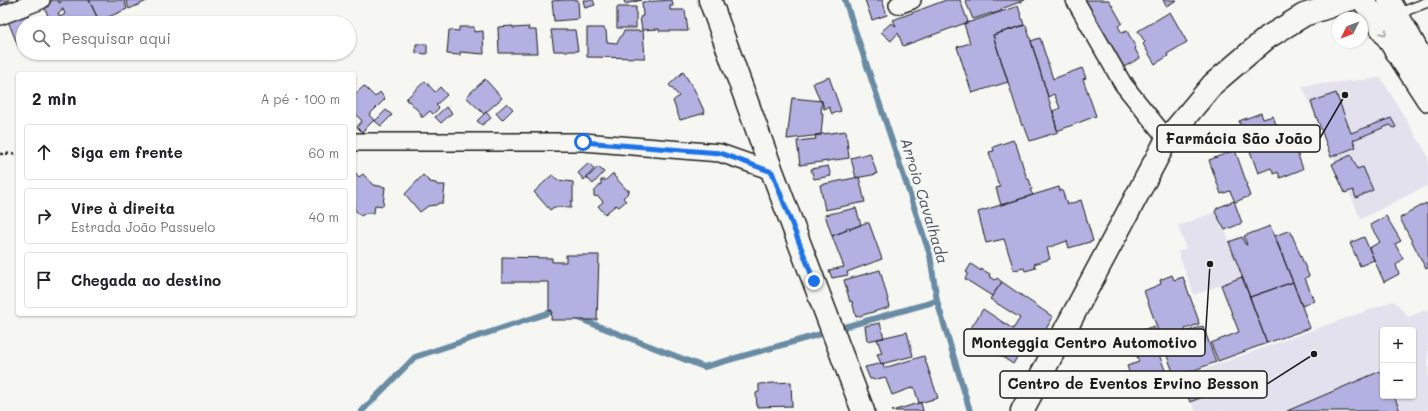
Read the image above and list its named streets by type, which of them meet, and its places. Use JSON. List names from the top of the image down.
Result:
{
  "water": ["Arroio Cavalhada"],
  "places": ["Farmácia São João", "Monteggia Centro Automotivo", "Centro de Eventos Ervino Besson"],
  "north": "bottom left",
  "page": {
    "search": "Pesquisar aqui",
    "heading": ["2 min", "A pé · 100 m"],
    "list": [
      ["Siga em frente", "60 m"],
      ["Vire à direita", "Estrada João Passuelo", "40 m"],
      "Chegada ao destino"
    ],
    "map_buttons": ["+", "−"]
  }
}
